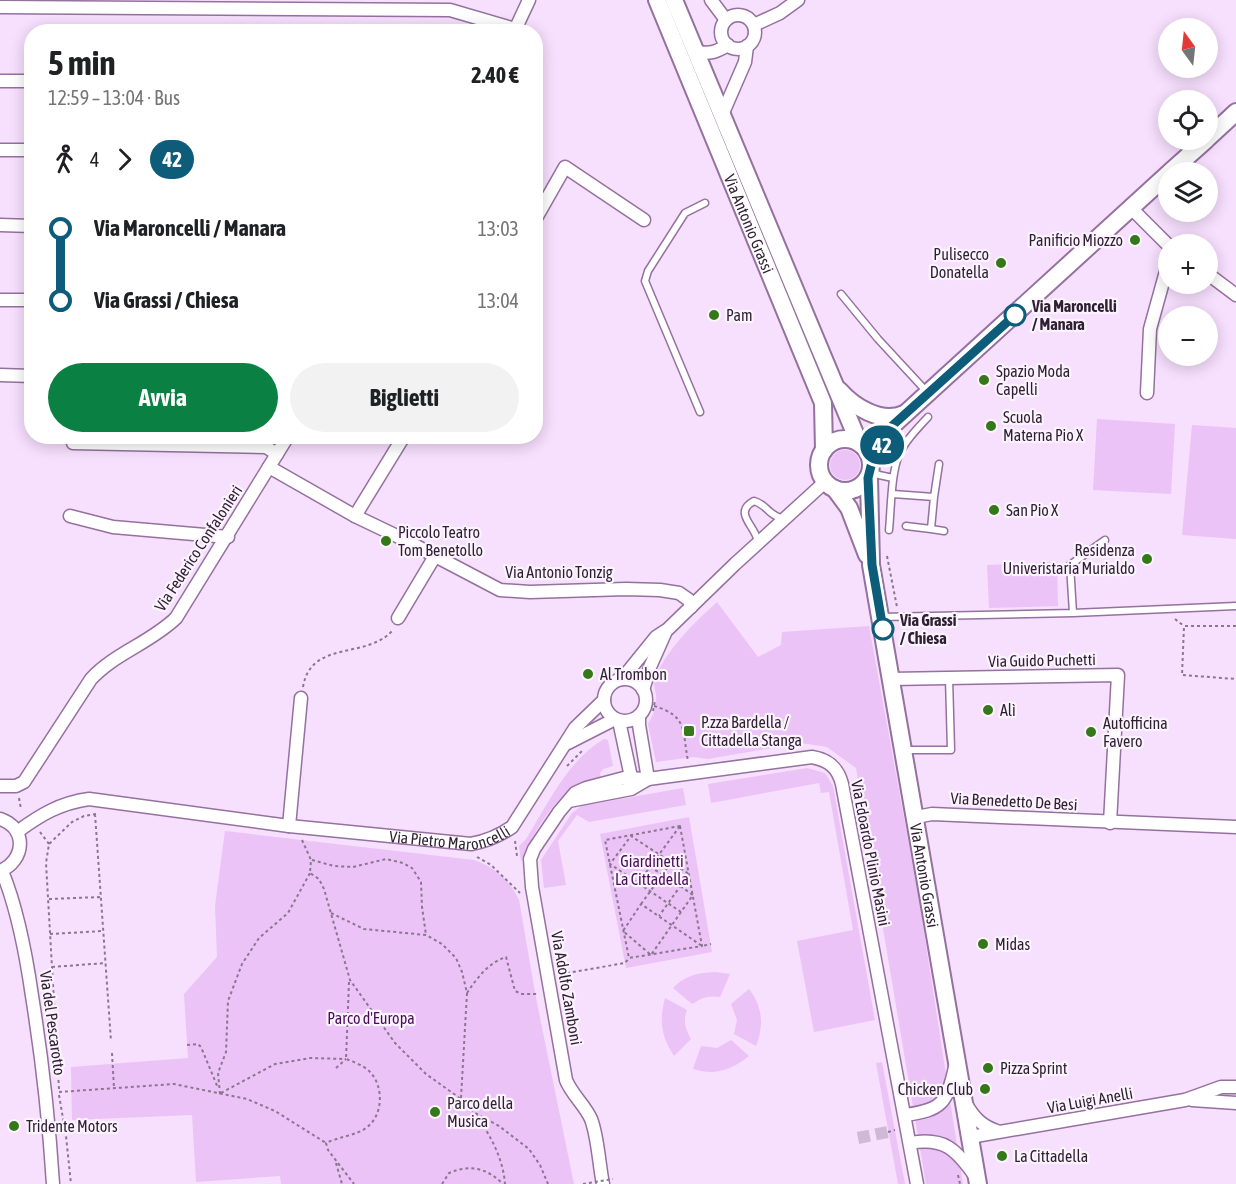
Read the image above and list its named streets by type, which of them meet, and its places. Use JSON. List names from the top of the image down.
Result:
{
  "streets": {
    "street": [
      "Via Antonio Grassi",
      "Via Federico Confalonieri",
      "Via Antonio Tonzig",
      "Via Guido Puchetti",
      "Via Benedetto De Besi",
      "Via Pietro Maroncelli",
      "Via Edoardo Plinio Masini",
      "Via Adolfo Zamboni",
      "Via del Pescarotto",
      "Via Luigi Anelli"
    ]
  },
  "crossings": [
    ["Via Antonio Grassi", "Via Guido Puchetti"],
    ["Via Antonio Grassi", "Via Benedetto De Besi"],
    ["Via Antonio Grassi", "Via Luigi Anelli"],
    ["Via Federico Confalonieri", "Via Antonio Tonzig"],
    ["Via Guido Puchetti", "Via Benedetto De Besi"],
    ["Via Pietro Maroncelli", "Via del Pescarotto"],
    ["Via Edoardo Plinio Masini", "Via Adolfo Zamboni"]
  ],
  "parks": ["Giardinetti La Cittadella", "Parco d'Europa"],
  "places": {
    "other": [
      "Panificio Miozzo",
      "Pulisecco Donatella",
      "Pam",
      "Via Maroncelli / Manara",
      "Spazio Moda Capelli",
      "Scuola Materna Pio X",
      "San Pio X",
      "Piccolo Teatro Tom Benetollo",
      "Residenza Univeristaria Murialdo",
      "Via Grassi / Chiesa",
      "Al Trombon",
      "Alì",
      "Autofficina Favero",
      "Midas",
      "Pizza Sprint",
      "Chicken Club",
      "Parco della Musica",
      "Tridente Motors",
      "La Cittadella"
    ],
    "transit": ["P.zza Bardella / Cittadella Stanga"]
  },
  "lines": ["bus line 42"],
  "north": "top",
  "page": {
    "on_map": "42",
    "map_buttons": ["+", "−"],
    "heading": ["5 min", "12:59 – 13:04 · Bus", "2.40 €"],
    "legs": ["4", "42"],
    "list": [
      {
        "name": "Via Maroncelli / Manara",
        "value": "13:03"
      },
      {
        "name": "Via Grassi / Chiesa",
        "value": "13:04"
      }
    ],
    "buttons": ["Avvia", "Biglietti"]
  }
}
